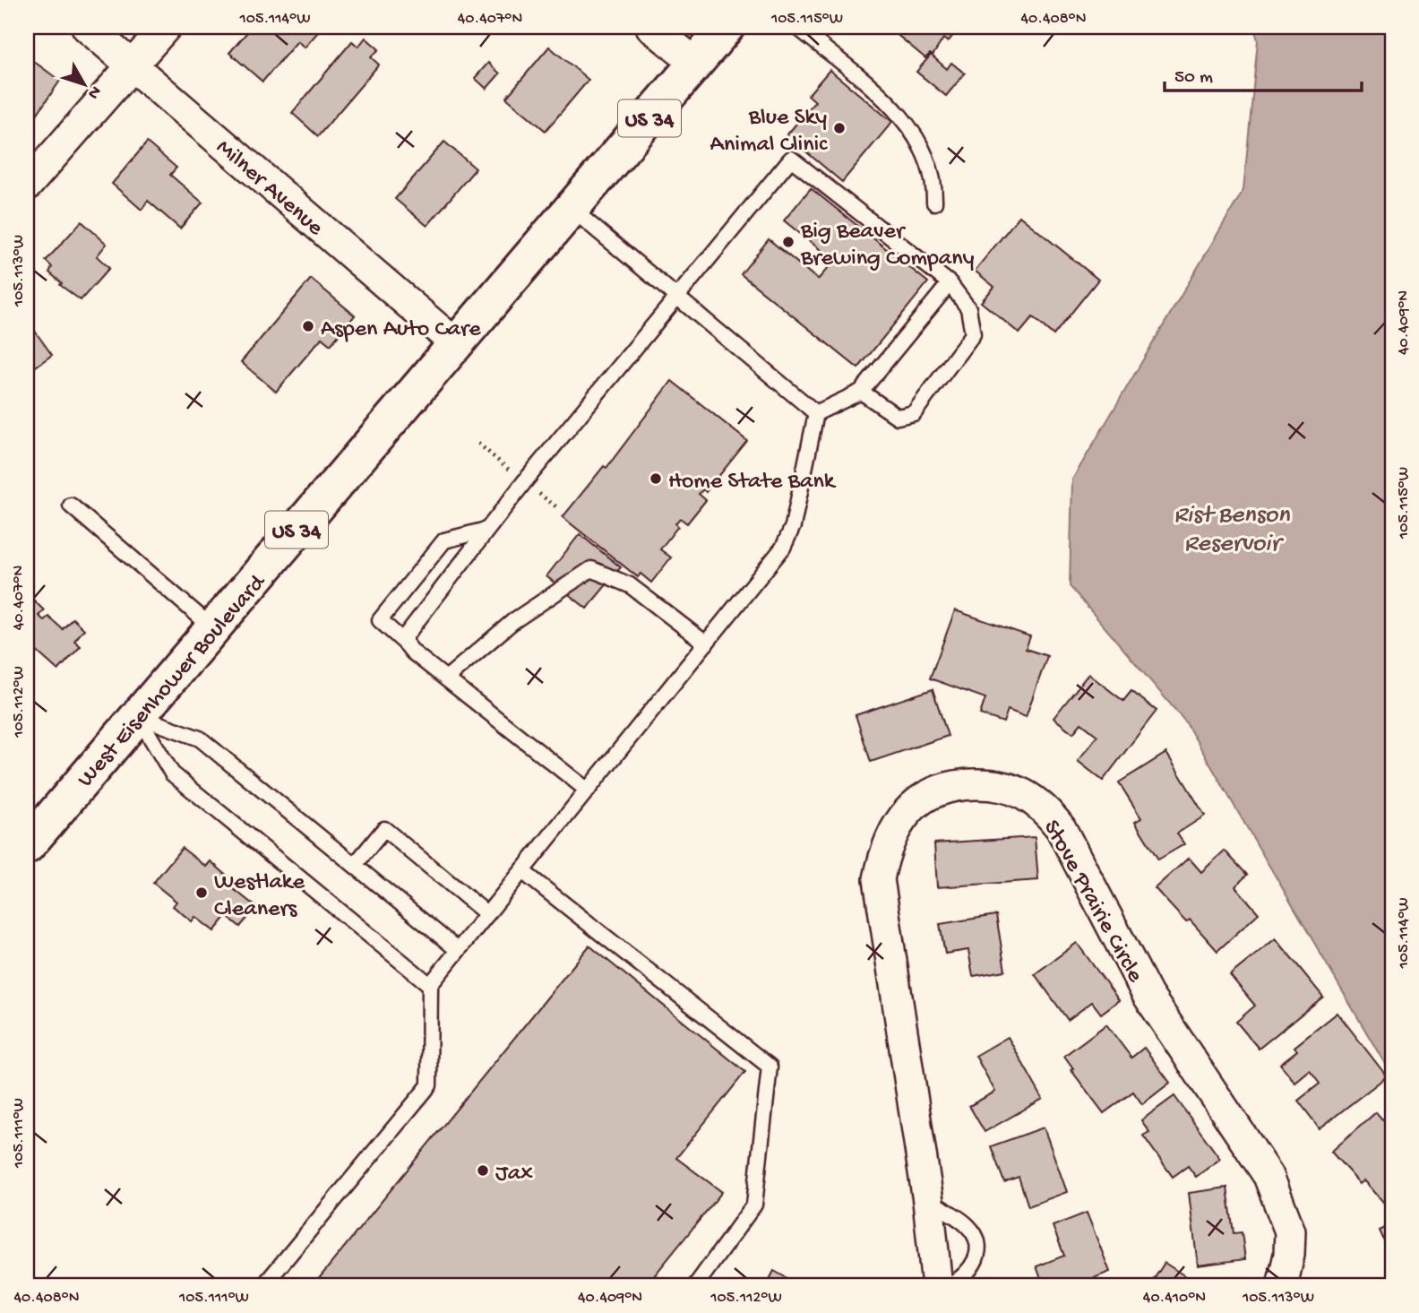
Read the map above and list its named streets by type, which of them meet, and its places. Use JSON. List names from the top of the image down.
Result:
{
  "streets": {
    "highway": ["US 34", "West Eisenhower Boulevard"],
    "street": ["Milner Avenue", "Stove Prairie Circle"]
  },
  "crossings": [
    ["Milner Avenue", "West Eisenhower Boulevard"]
  ],
  "water": ["Rist Benson Reservoir"],
  "places": [
    "Blue Sky Animal Clinic",
    "Big Beaver Brewing Company",
    "Aspen Auto Care",
    "Home State Bank",
    "Westlake Cleaners",
    "Jax"
  ],
  "scale_bar": "50 m",
  "north": "bottom right",
  "coordinates": [
    "105.114°W",
    "40.407°N",
    "105.115°W",
    "40.408°N",
    "105.113°W",
    "40.409°N",
    "105.112°W",
    "105.111°W",
    "40.410°N"
  ]
}
